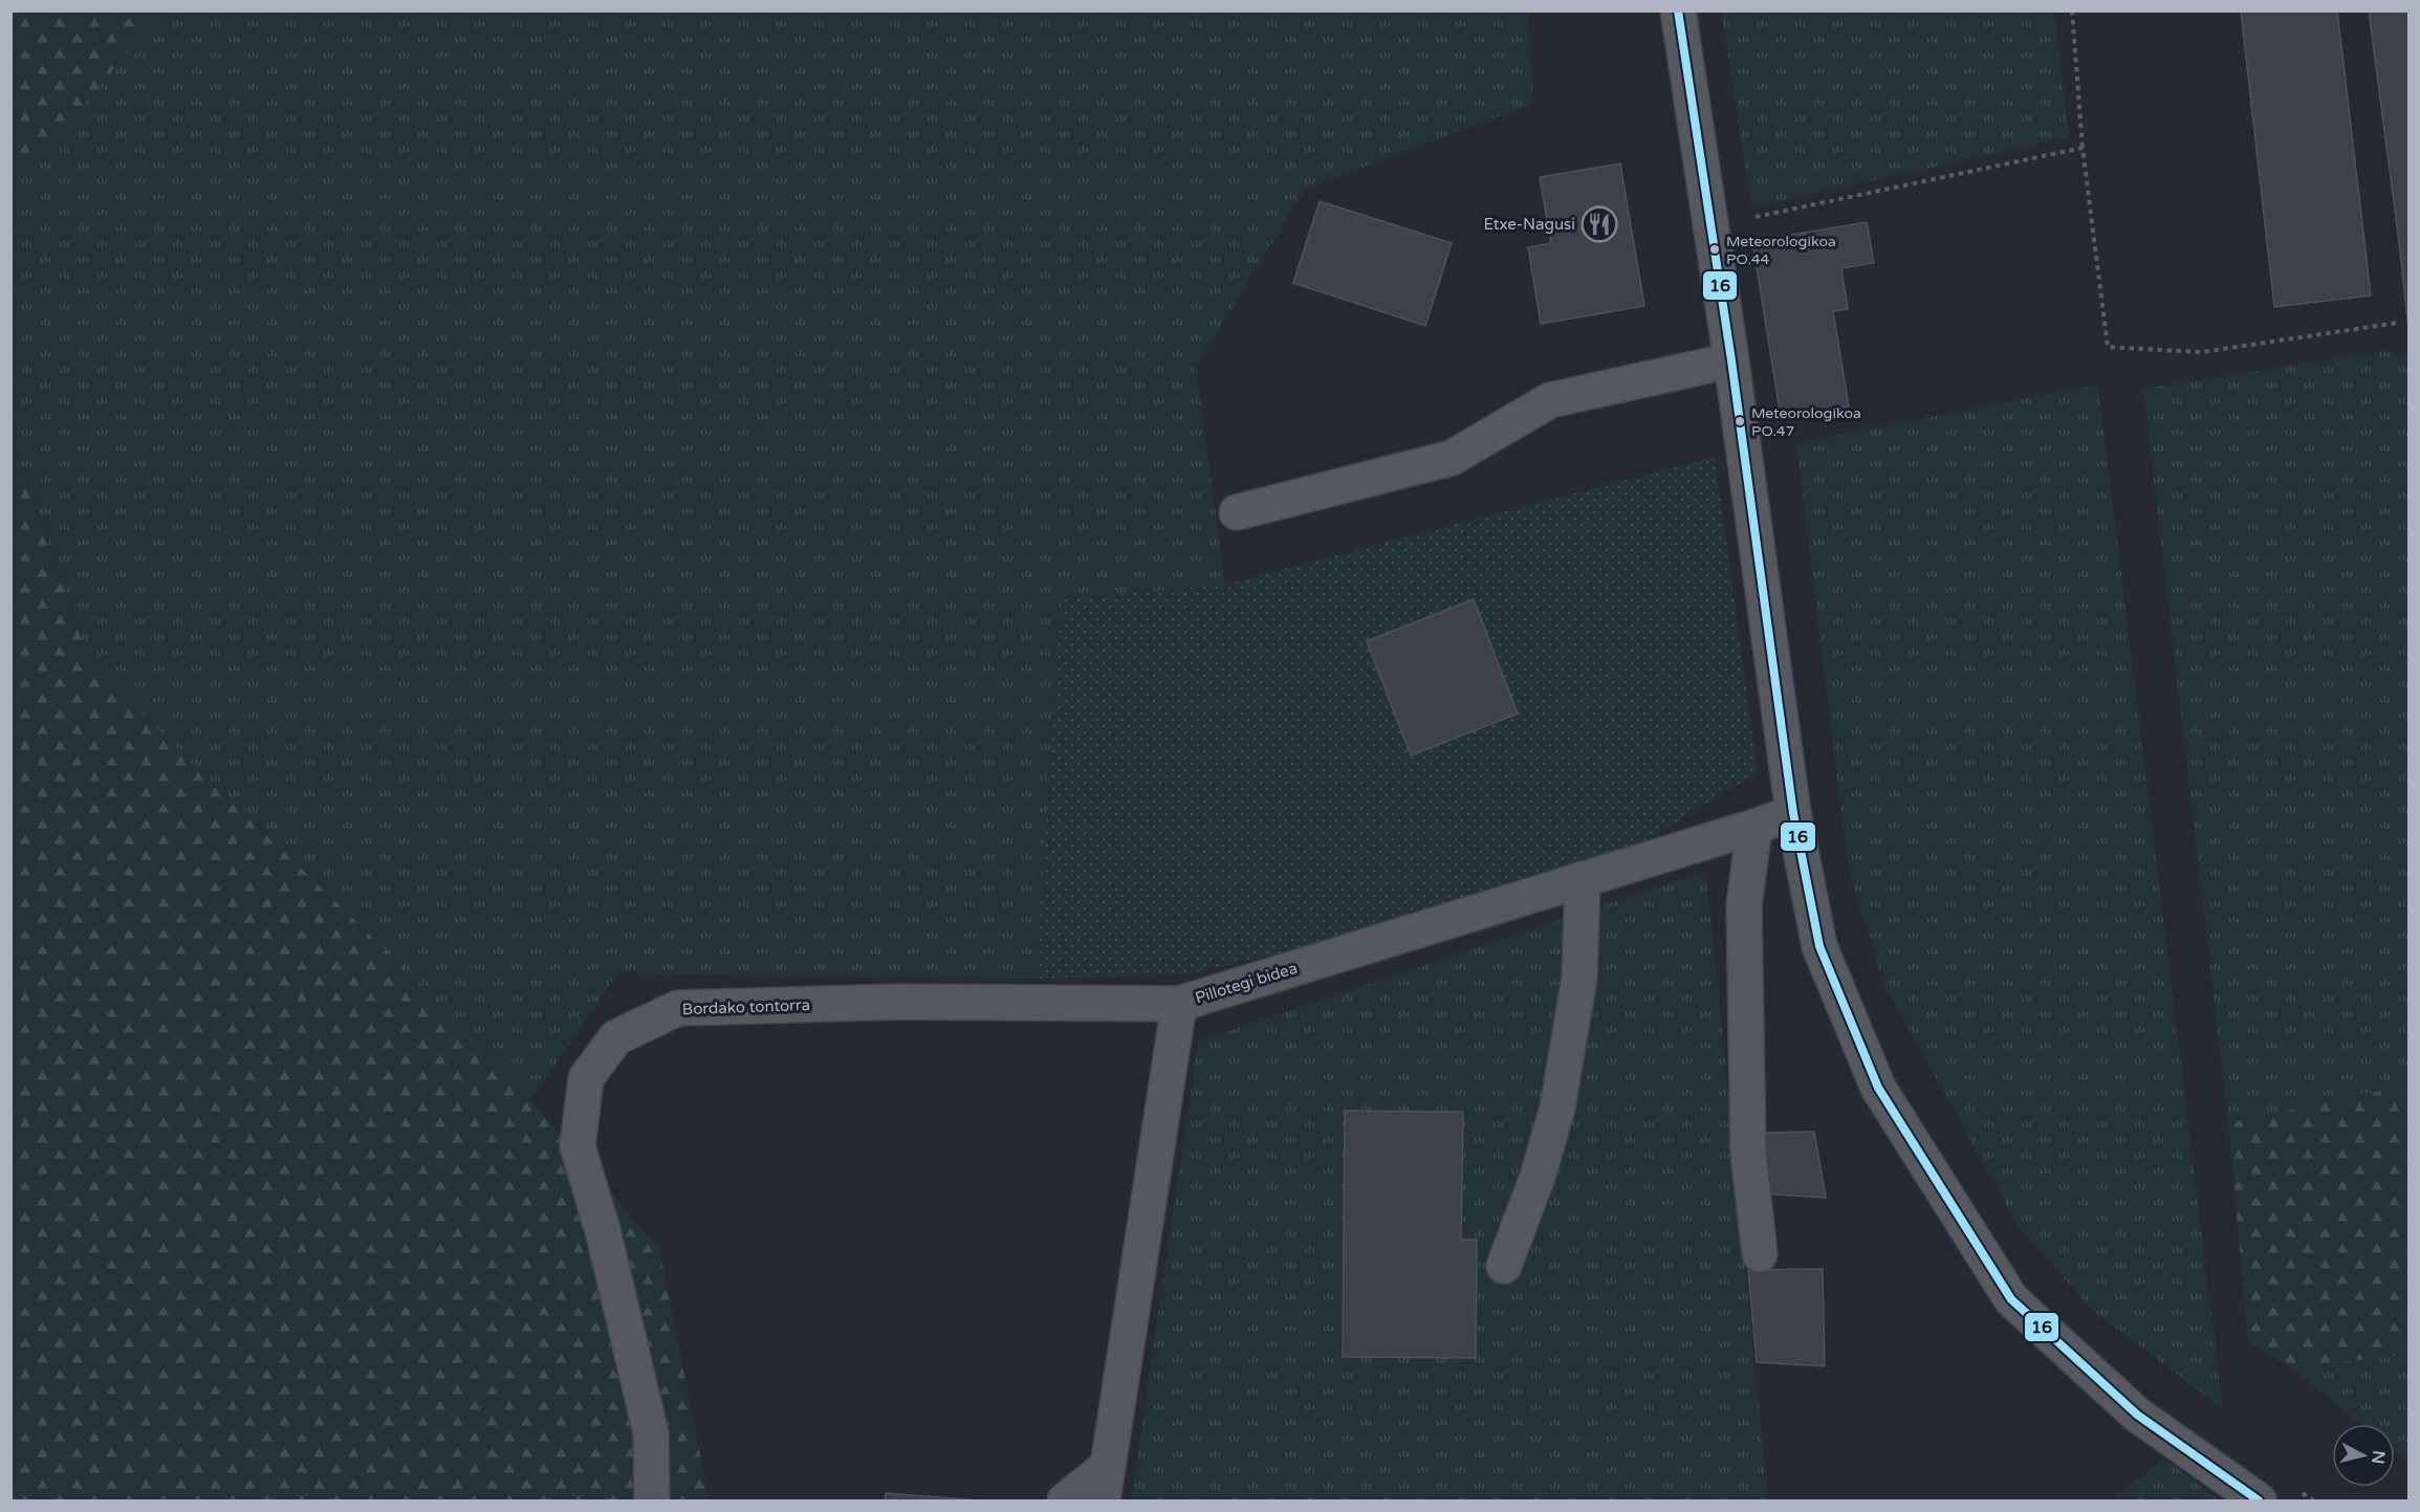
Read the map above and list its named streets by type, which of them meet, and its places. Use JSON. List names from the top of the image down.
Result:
{
  "streets": {
    "street": ["Pillotegi bidea", "Bordako tontorra"]
  },
  "crossings": [
    ["Pillotegi bidea", "Bordako tontorra"]
  ],
  "places": {
    "restaurant": ["Etxe-Nagusi"],
    "other": ["Meteorologikoa PO.44", "Meteorologikoa PO.47"]
  },
  "lines": ["transit line 16"],
  "north": "right"
}
